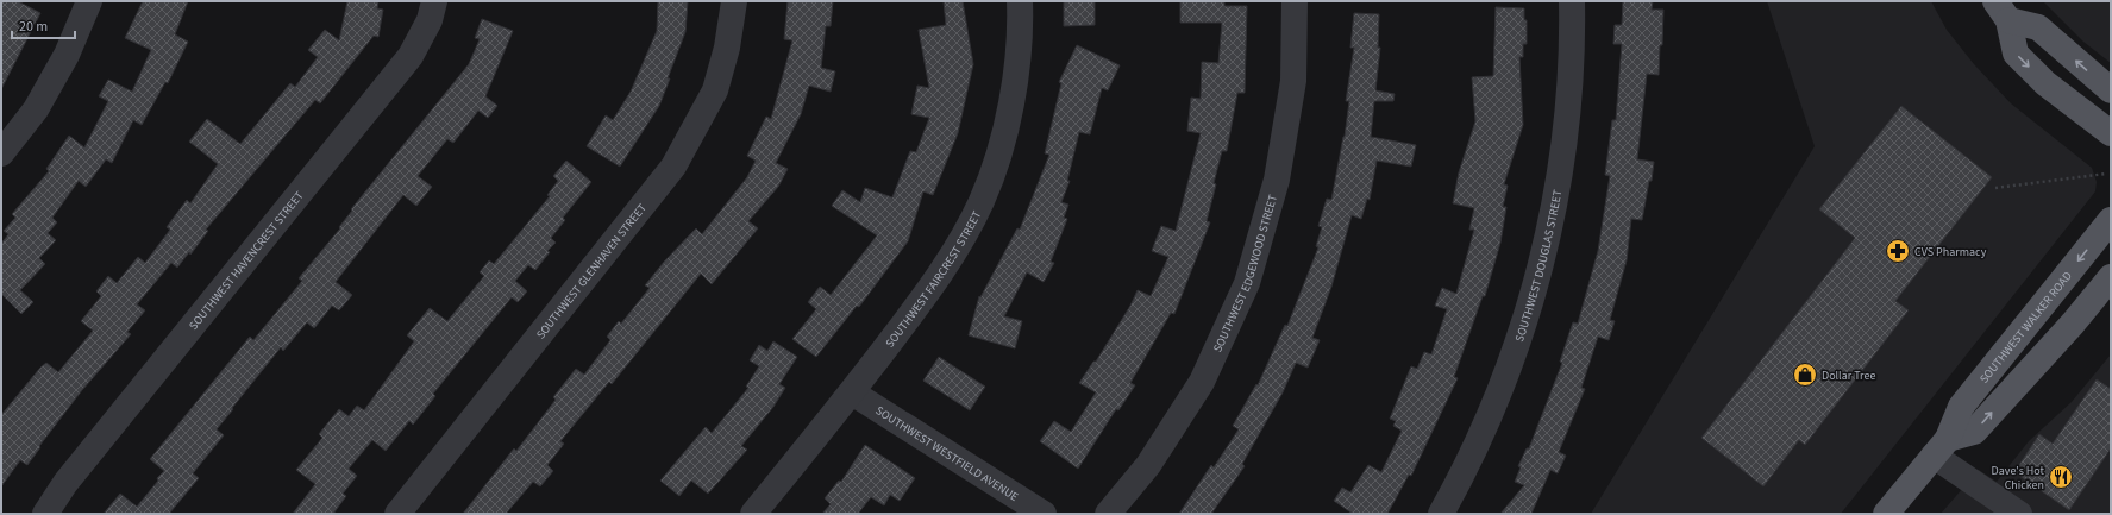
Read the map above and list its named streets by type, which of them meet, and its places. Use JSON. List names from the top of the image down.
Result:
{
  "streets": {
    "main road": ["SOUTHWEST WALKER ROAD"],
    "street": [
      "SOUTHWEST HAVENCREST STREET",
      "SOUTHWEST DOUGLAS STREET",
      "SOUTHWEST GLENHAVEN STREET",
      "SOUTHWEST EDGEWOOD STREET",
      "SOUTHWEST FAIRCREST STREET",
      "SOUTHWEST WESTFIELD AVENUE"
    ]
  },
  "crossings": [
    ["SOUTHWEST FAIRCREST STREET", "SOUTHWEST WESTFIELD AVENUE"]
  ],
  "places": {
    "pharmacy": ["CVS Pharmacy"],
    "shop": ["Dollar Tree"],
    "restaurant": ["Dave's Hot Chicken"]
  },
  "scale_bar": "20 m"
}
